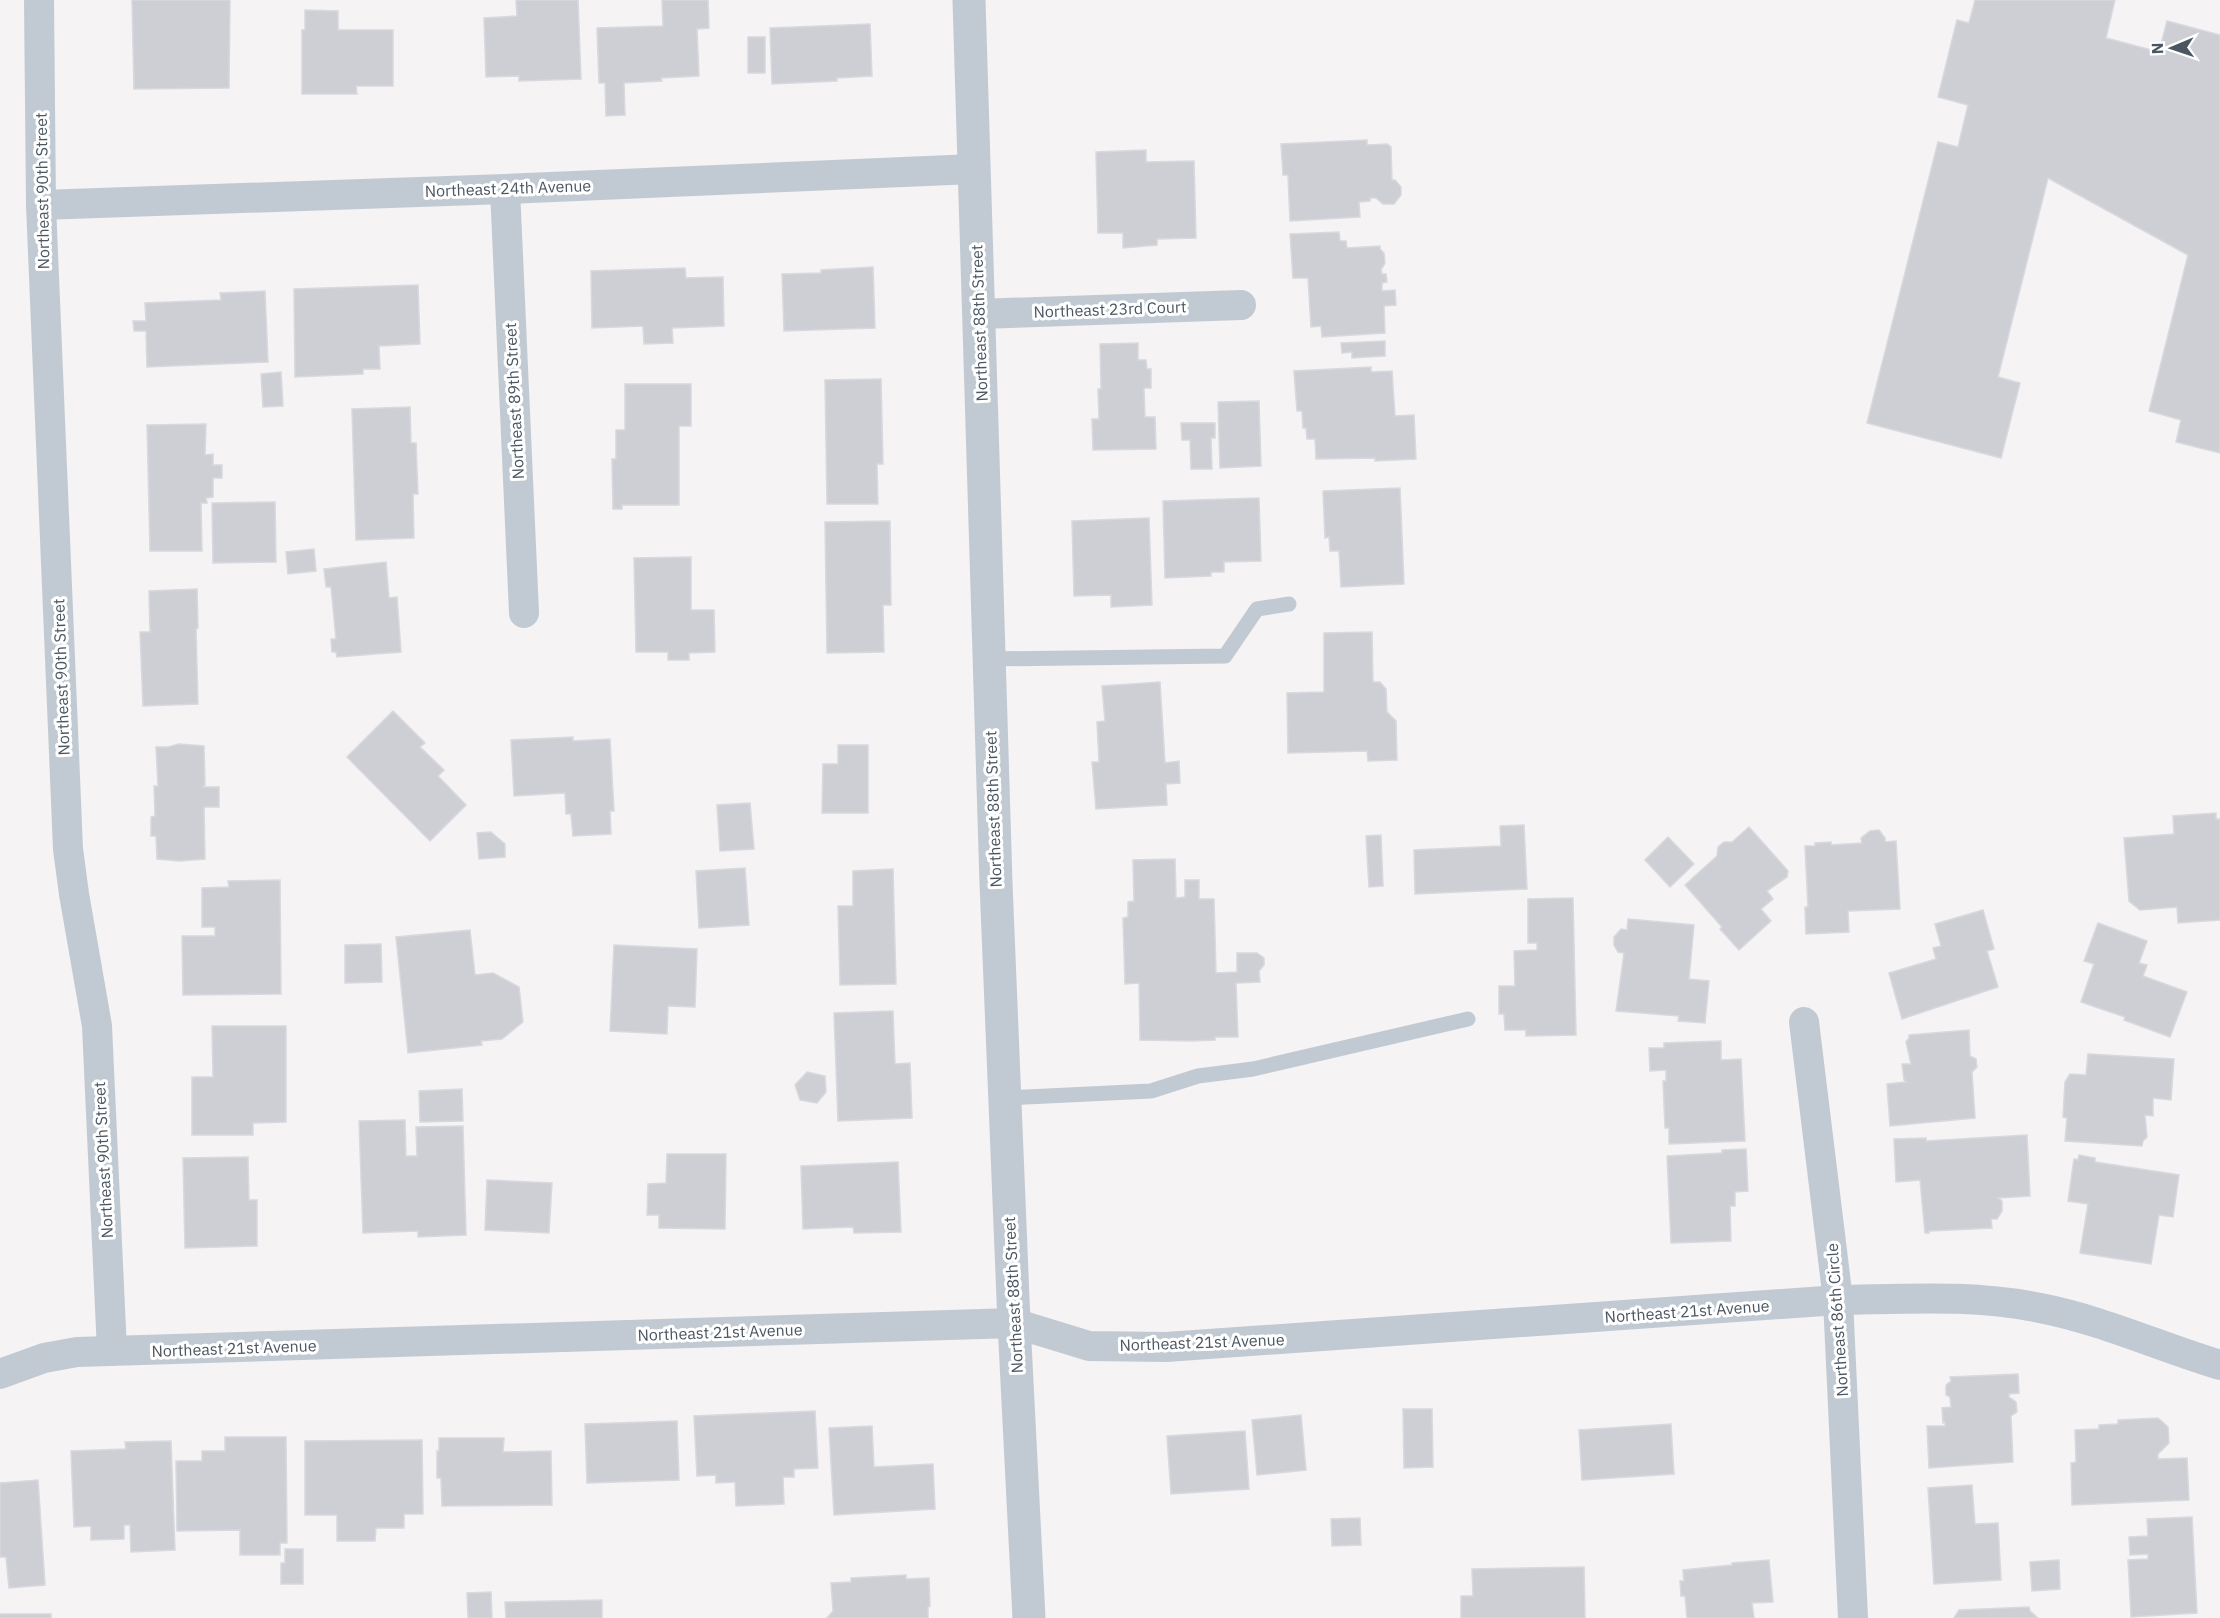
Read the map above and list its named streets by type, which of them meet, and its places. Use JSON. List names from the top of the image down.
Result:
{
  "streets": {
    "street": [
      "Northeast 24th Avenue",
      "Northeast 90th Street",
      "Northeast 23rd Court",
      "Northeast 88th Street",
      "Northeast 89th Street",
      "Northeast 21st Avenue",
      "Northeast 86th Circle"
    ]
  },
  "crossings": [
    ["Northeast 24th Avenue", "Northeast 90th Street"],
    ["Northeast 24th Avenue", "Northeast 88th Street"],
    ["Northeast 24th Avenue", "Northeast 89th Street"],
    ["Northeast 90th Street", "Northeast 21st Avenue"],
    ["Northeast 23rd Court", "Northeast 88th Street"],
    ["Northeast 88th Street", "Northeast 21st Avenue"],
    ["Northeast 21st Avenue", "Northeast 86th Circle"]
  ],
  "north": "left"
}
